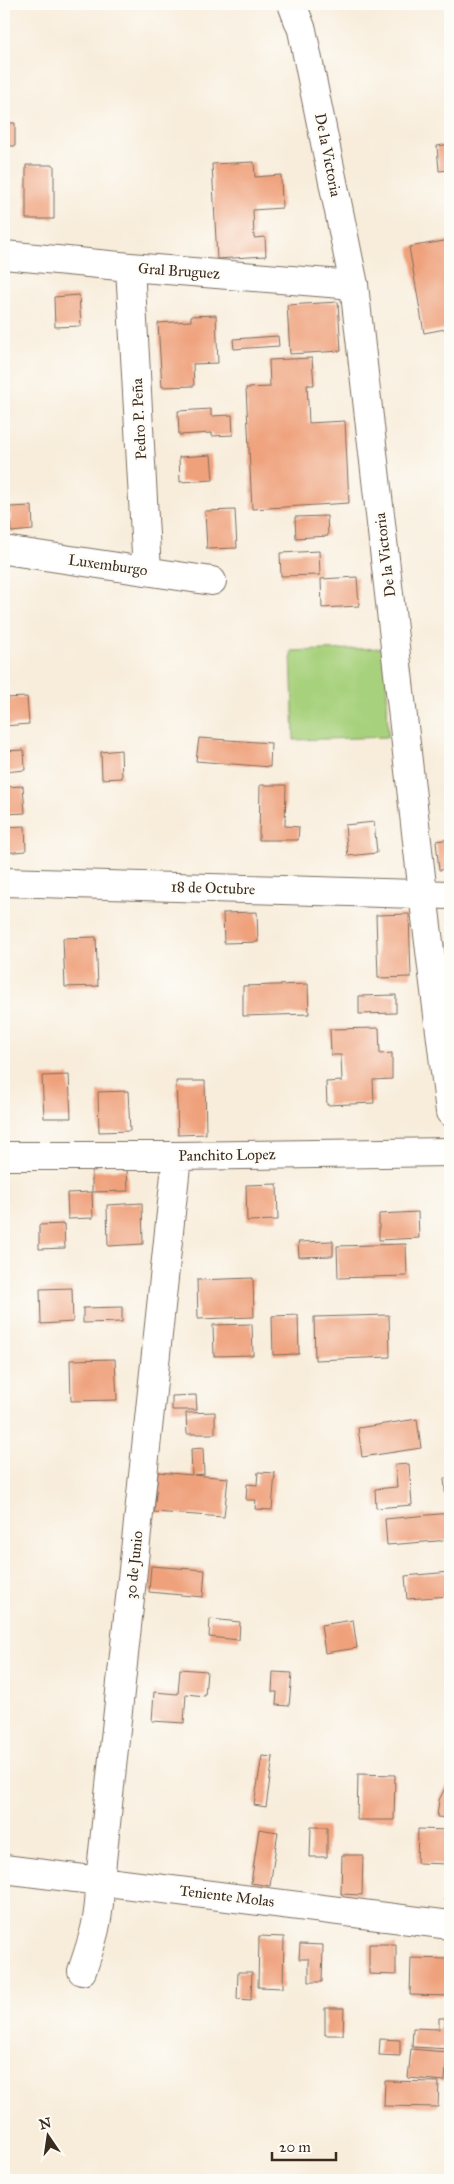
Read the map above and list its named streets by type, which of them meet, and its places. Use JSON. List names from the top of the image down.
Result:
{
  "streets": {
    "street": [
      "De la Victoria",
      "Gral Bruguez",
      "Pedro P. Peña",
      "Luxemburgo",
      "18 de Octubre",
      "Panchito Lopez",
      "30 de Junio",
      "Teniente Molas"
    ]
  },
  "crossings": [
    ["De la Victoria", "Gral Bruguez"],
    ["De la Victoria", "18 de Octubre"],
    ["Gral Bruguez", "Pedro P. Peña"],
    ["Pedro P. Peña", "Luxemburgo"],
    ["Panchito Lopez", "30 de Junio"],
    ["30 de Junio", "Teniente Molas"]
  ],
  "scale_bar": "20 m",
  "north": "top"
}
